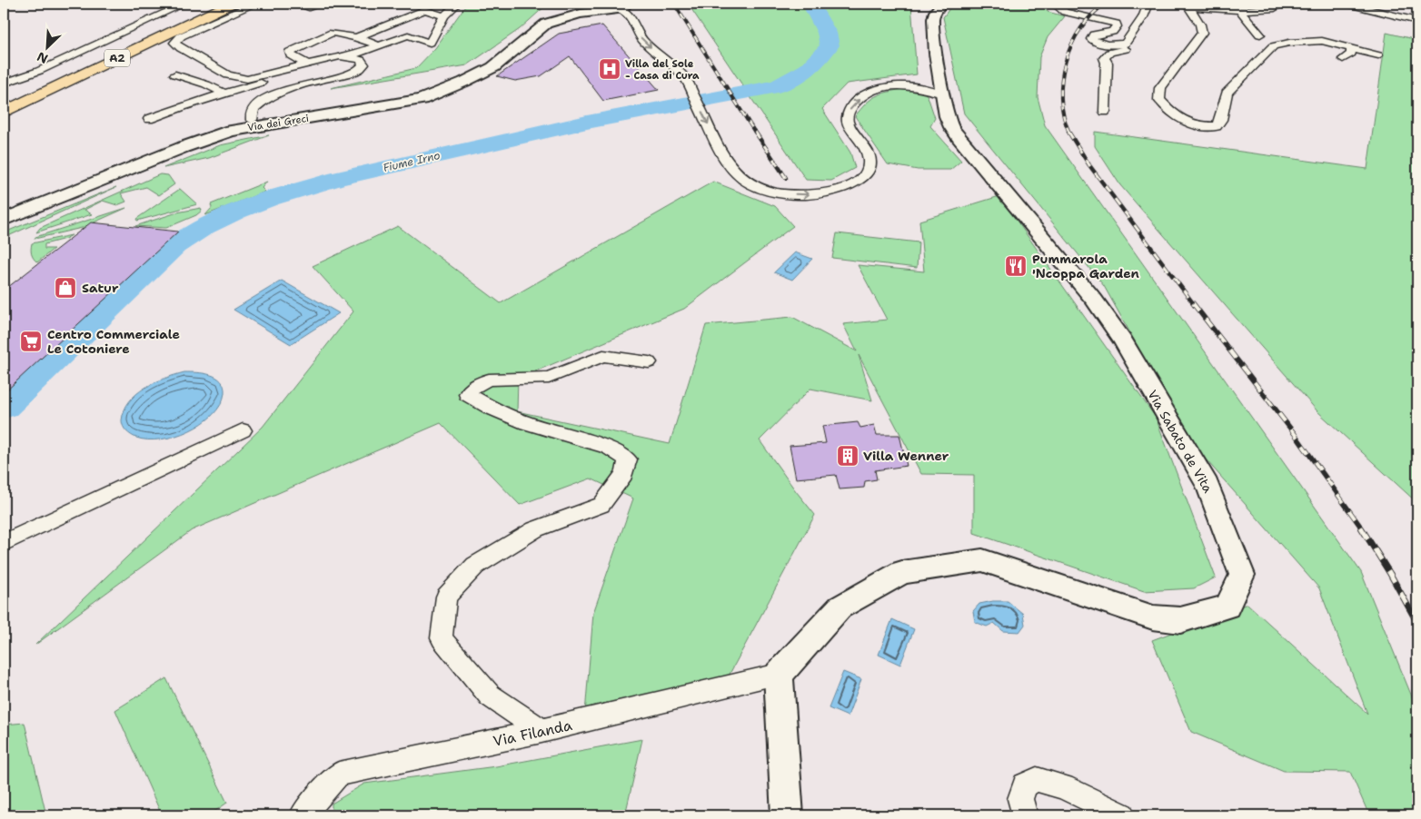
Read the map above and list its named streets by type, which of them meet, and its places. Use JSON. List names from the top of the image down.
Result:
{
  "streets": {
    "highway": ["A2"],
    "main road": ["Via dei Greci"],
    "street": ["Via Sabato de Vita", "Via Filanda"]
  },
  "crossings": [
    ["Via Sabato de Vita", "Via Filanda"]
  ],
  "water": ["Fiume Irno"],
  "places": {
    "hospital": ["Villa del Sole - Casa di Cura"],
    "restaurant": ["Pummarola 'Ncoppa Garden"],
    "shop": ["Satur"],
    "supermarket": ["Centro Commerciale Le Cotoniere"],
    "building": ["Villa Wenner"]
  },
  "north": "bottom left"
}
